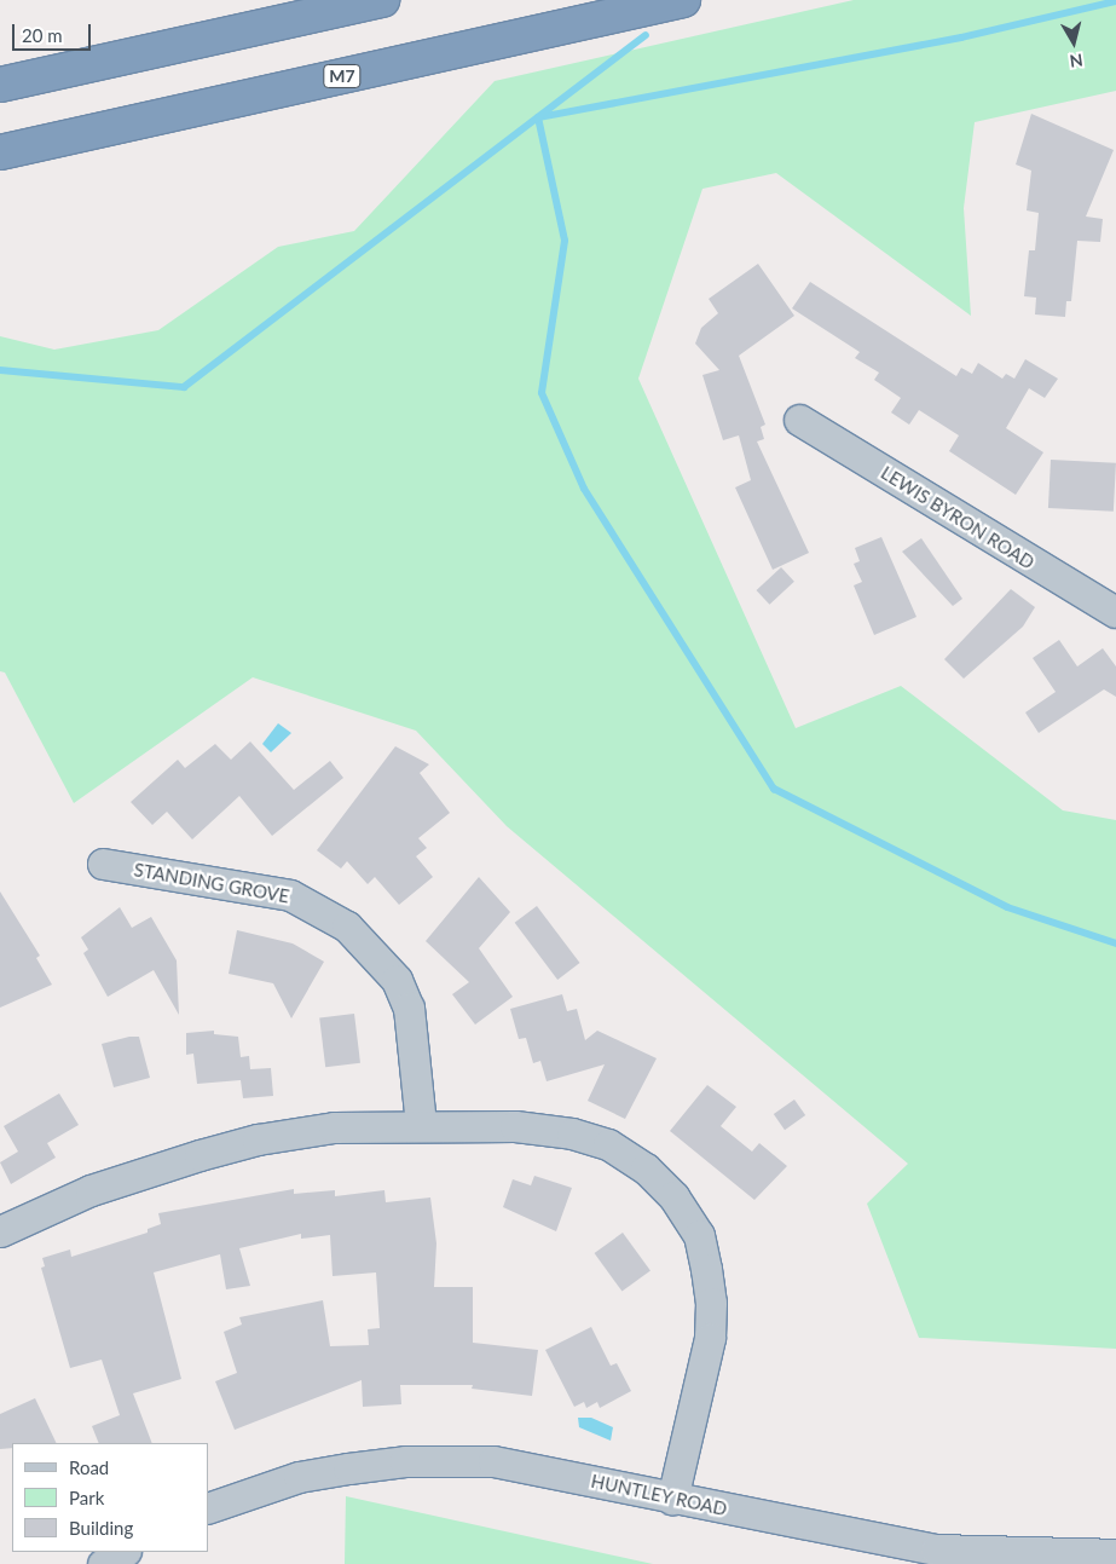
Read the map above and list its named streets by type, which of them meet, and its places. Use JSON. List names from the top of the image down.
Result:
{
  "streets": {
    "highway": ["M7"],
    "street": ["LEWIS BYRON ROAD", "STANDING GROVE", "HUNTLEY ROAD"]
  },
  "legend": ["Road", "Park", "Building"],
  "scale_bar": "20 m",
  "north": "bottom"
}
